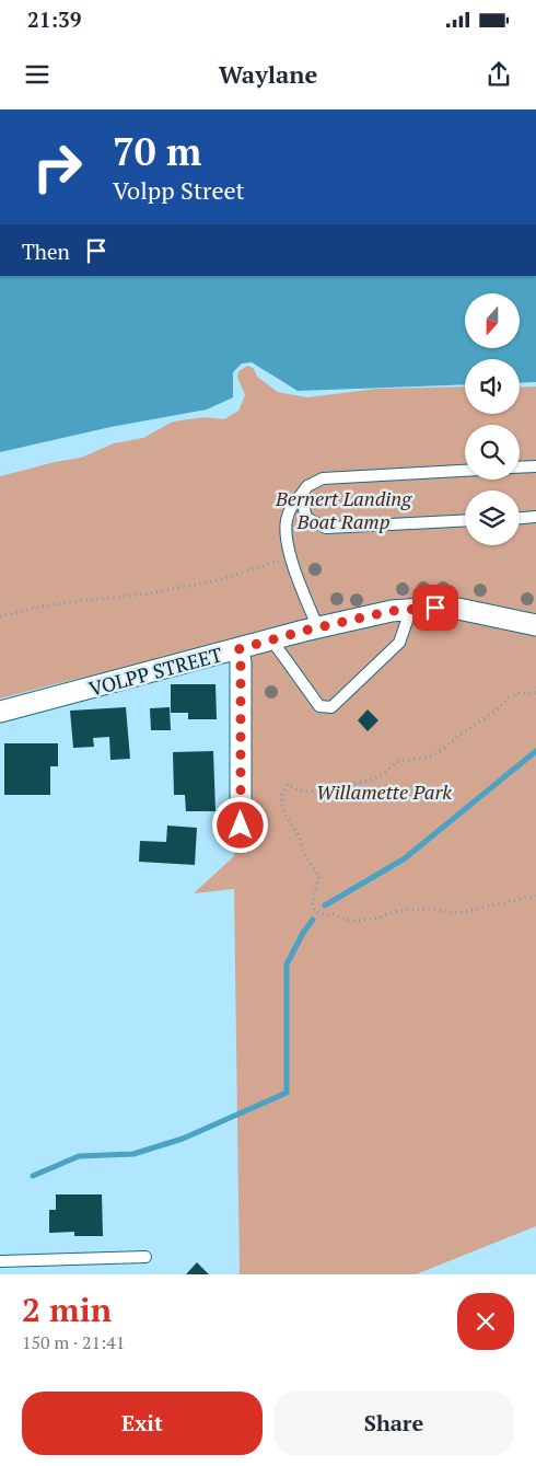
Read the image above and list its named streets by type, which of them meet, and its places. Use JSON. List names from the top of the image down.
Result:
{
  "streets": {
    "street": ["VOLPP STREET"]
  },
  "parks": ["Bernert Landing Boat Ramp", "Willamette Park"],
  "north": "bottom",
  "page": {
    "status": "21:39",
    "header": "Waylane",
    "turn": ["70 m", "Volpp Street"],
    "then": "Then",
    "heading": ["2 min", "150 m · 21:41"],
    "buttons": ["Exit", "Share"]
  }
}
